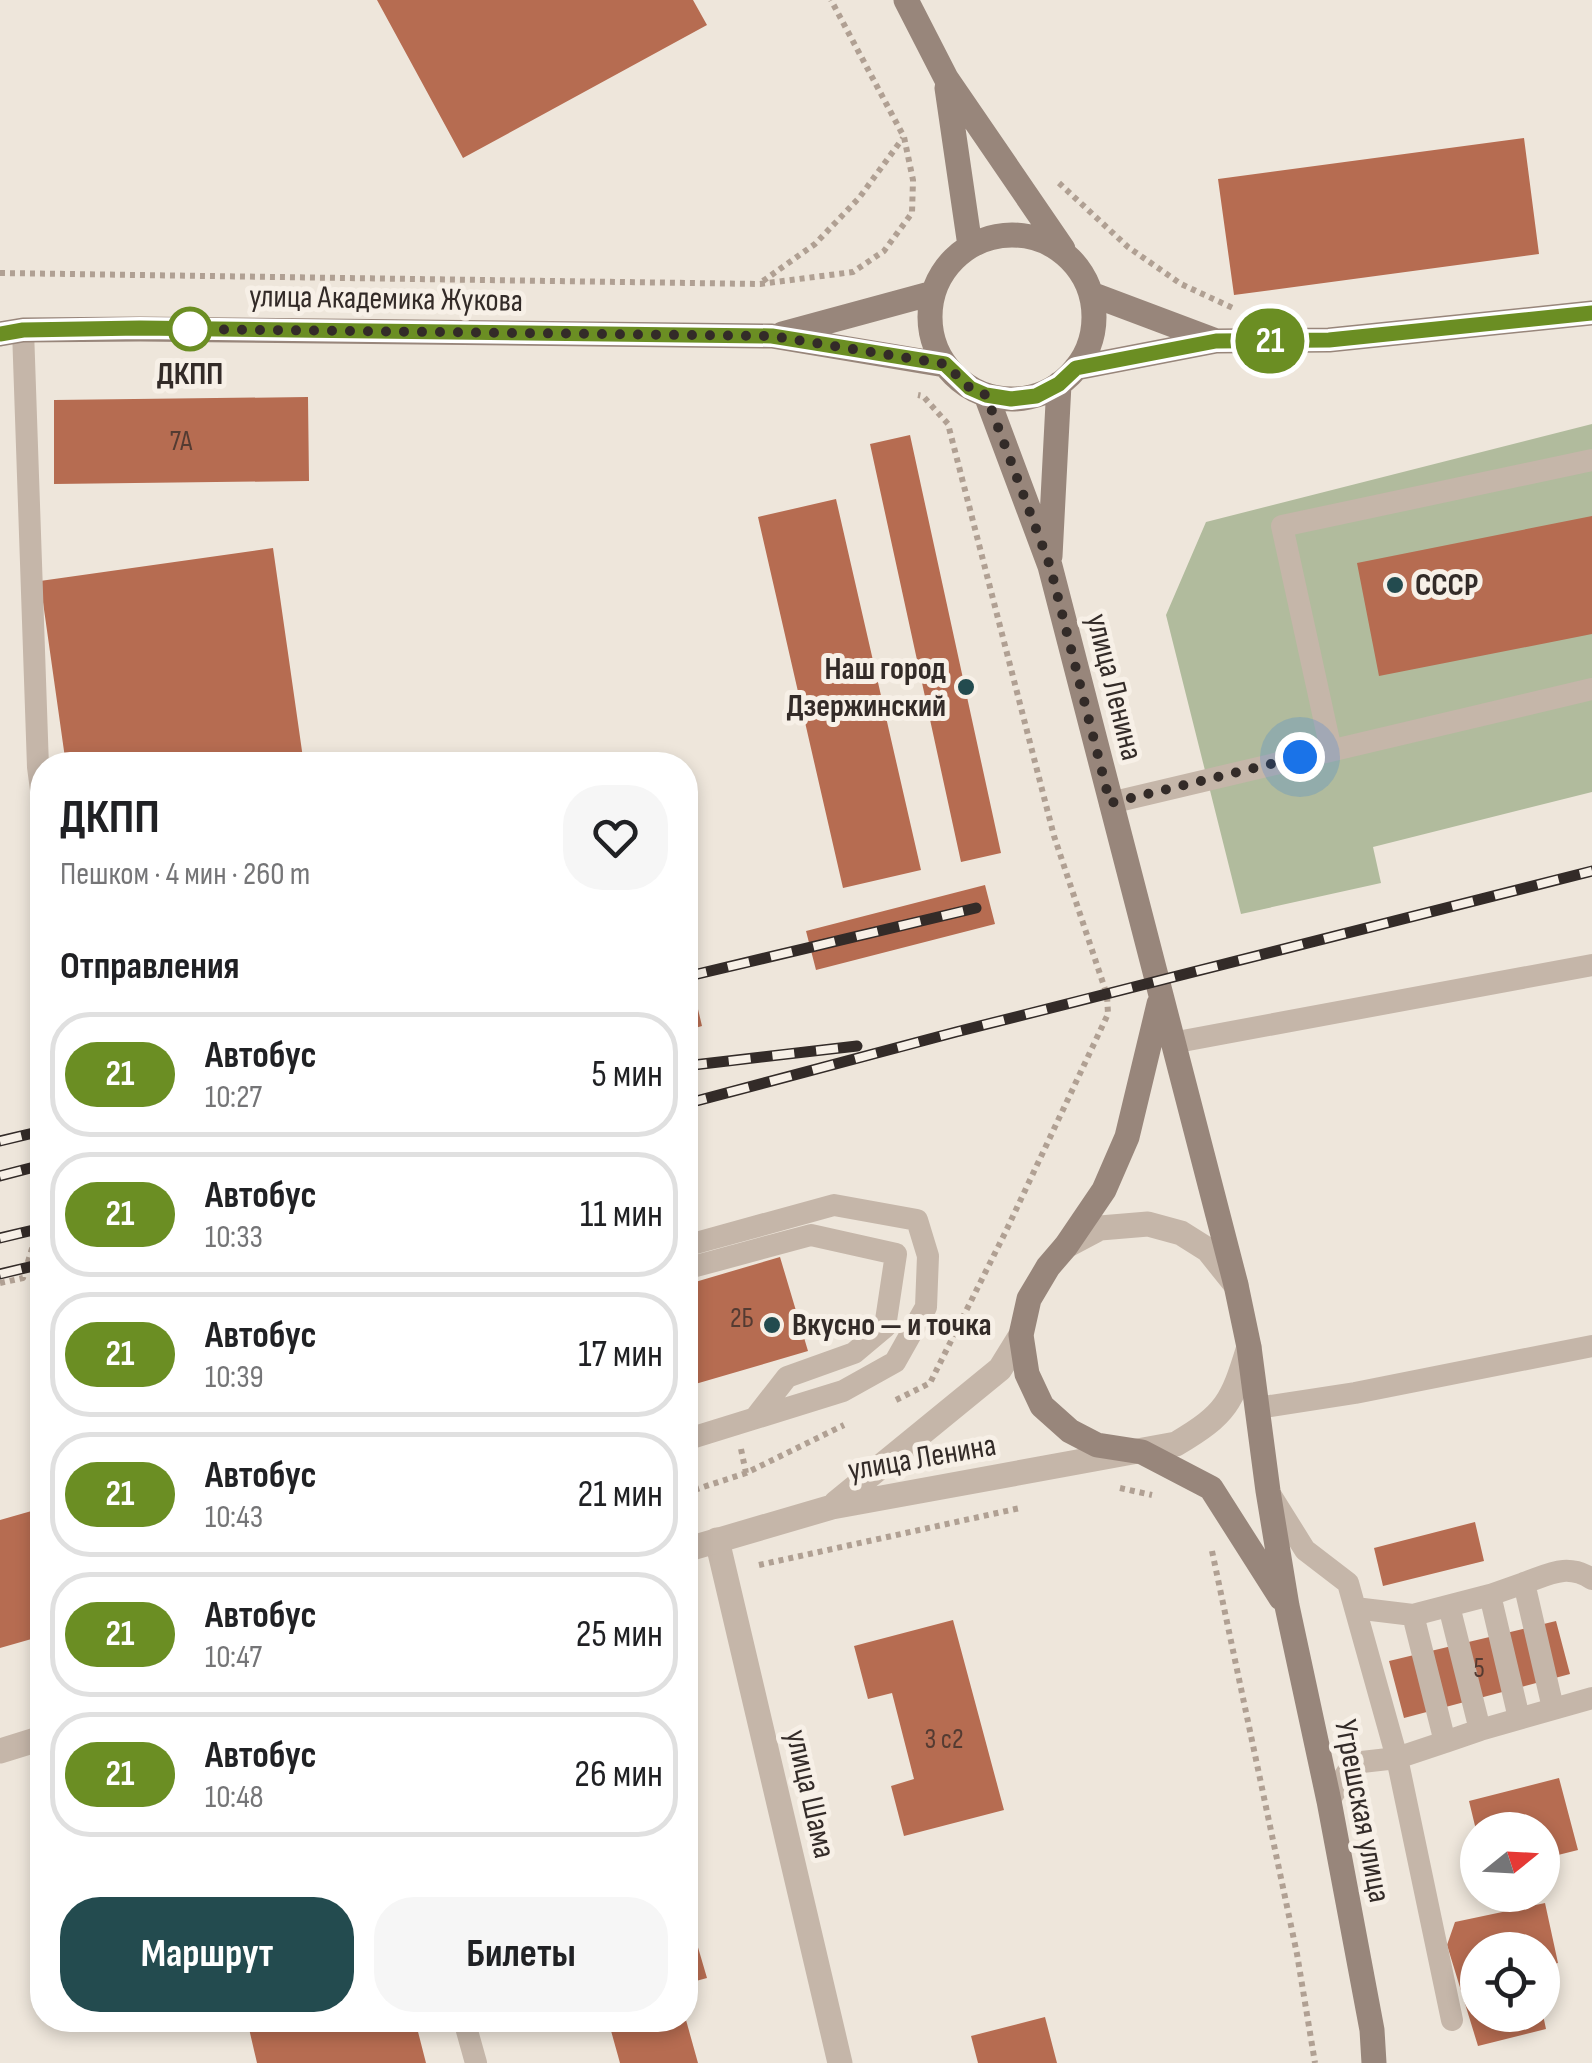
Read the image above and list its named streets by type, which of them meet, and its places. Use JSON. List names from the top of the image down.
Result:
{
  "streets": {
    "main road": ["улица Академика Жукова", "улица Ленина", "Угрешская улица"],
    "street": ["улица Шама"]
  },
  "crossings": [
    ["улица Академика Жукова", "улица Ленина"],
    ["улица Ленина", "улица Шама"],
    ["улица Ленина", "Угрешская улица"]
  ],
  "places": [
    "ДКПП",
    "СССР",
    "Наш город Дзержинский",
    "Вкусно — и точка"
  ],
  "lines": ["bus line 21"],
  "house_numbers": [
    "7А",
    "2Б",
    "5",
    "3 с2"
  ],
  "north": "right",
  "page": {
    "on_map": "21",
    "heading": [
      ["ДКПП", "Пешком · 4 мин · 260 m"],
      "Отправления"
    ],
    "list": [
      {
        "mark": "21",
        "name": "Автобус",
        "note": "10:27",
        "value": "5 мин"
      },
      {
        "mark": "21",
        "name": "Автобус",
        "note": "10:33",
        "value": "11 мин"
      },
      {
        "mark": "21",
        "name": "Автобус",
        "note": "10:39",
        "value": "17 мин"
      },
      {
        "mark": "21",
        "name": "Автобус",
        "note": "10:43",
        "value": "21 мин"
      },
      {
        "mark": "21",
        "name": "Автобус",
        "note": "10:47",
        "value": "25 мин"
      },
      {
        "mark": "21",
        "name": "Автобус",
        "note": "10:48",
        "value": "26 мин"
      }
    ],
    "buttons": ["Маршрут", "Билеты"]
  }
}
